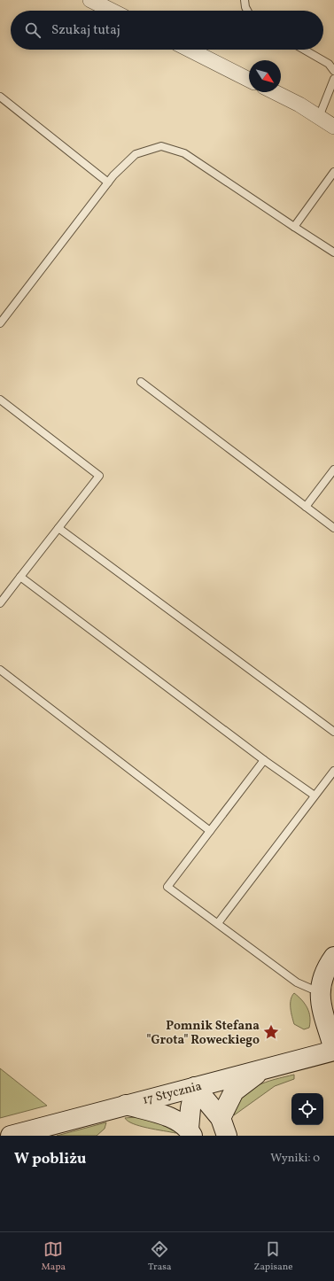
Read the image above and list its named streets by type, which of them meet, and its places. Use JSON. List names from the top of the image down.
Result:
{
  "streets": {
    "street": ["17 Stycznia"]
  },
  "places": {
    "place": ["Pomnik Stefana \"Grota\" Roweckiego"]
  },
  "north": "bottom right",
  "page": {
    "search": "Szukaj tutaj",
    "heading": ["W pobliżu", "Wyniki: 0"],
    "nav": ["Mapa", "Trasa", "Zapisane"]
  }
}
